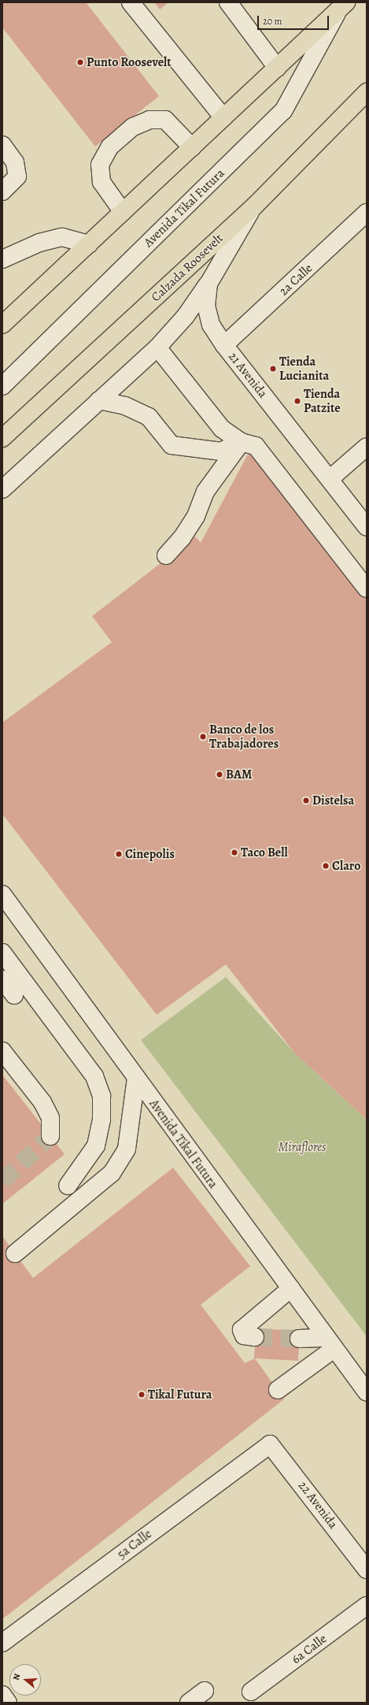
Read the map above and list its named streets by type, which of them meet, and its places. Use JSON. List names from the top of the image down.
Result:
{
  "streets": {
    "highway": ["Calzada Roosevelt"],
    "street": [
      "Avenida Tikal Futura",
      "2a Calle",
      "21 Avenida",
      "22 Avenida",
      "5a Calle",
      "6a Calle"
    ]
  },
  "crossings": [
    ["Calzada Roosevelt", "21 Avenida"],
    ["2a Calle", "21 Avenida"],
    ["22 Avenida", "5a Calle"]
  ],
  "parks": ["Miraflores"],
  "places": [
    "Punto Roosevelt",
    "Tienda Lucianita",
    "Tienda Patzite",
    "Banco de los Trabajadores",
    "BAM",
    "Distelsa",
    "Taco Bell",
    "Cinepolis",
    "Claro",
    "Tikal Futura"
  ],
  "scale_bar": "20 m",
  "north": "left"
}
